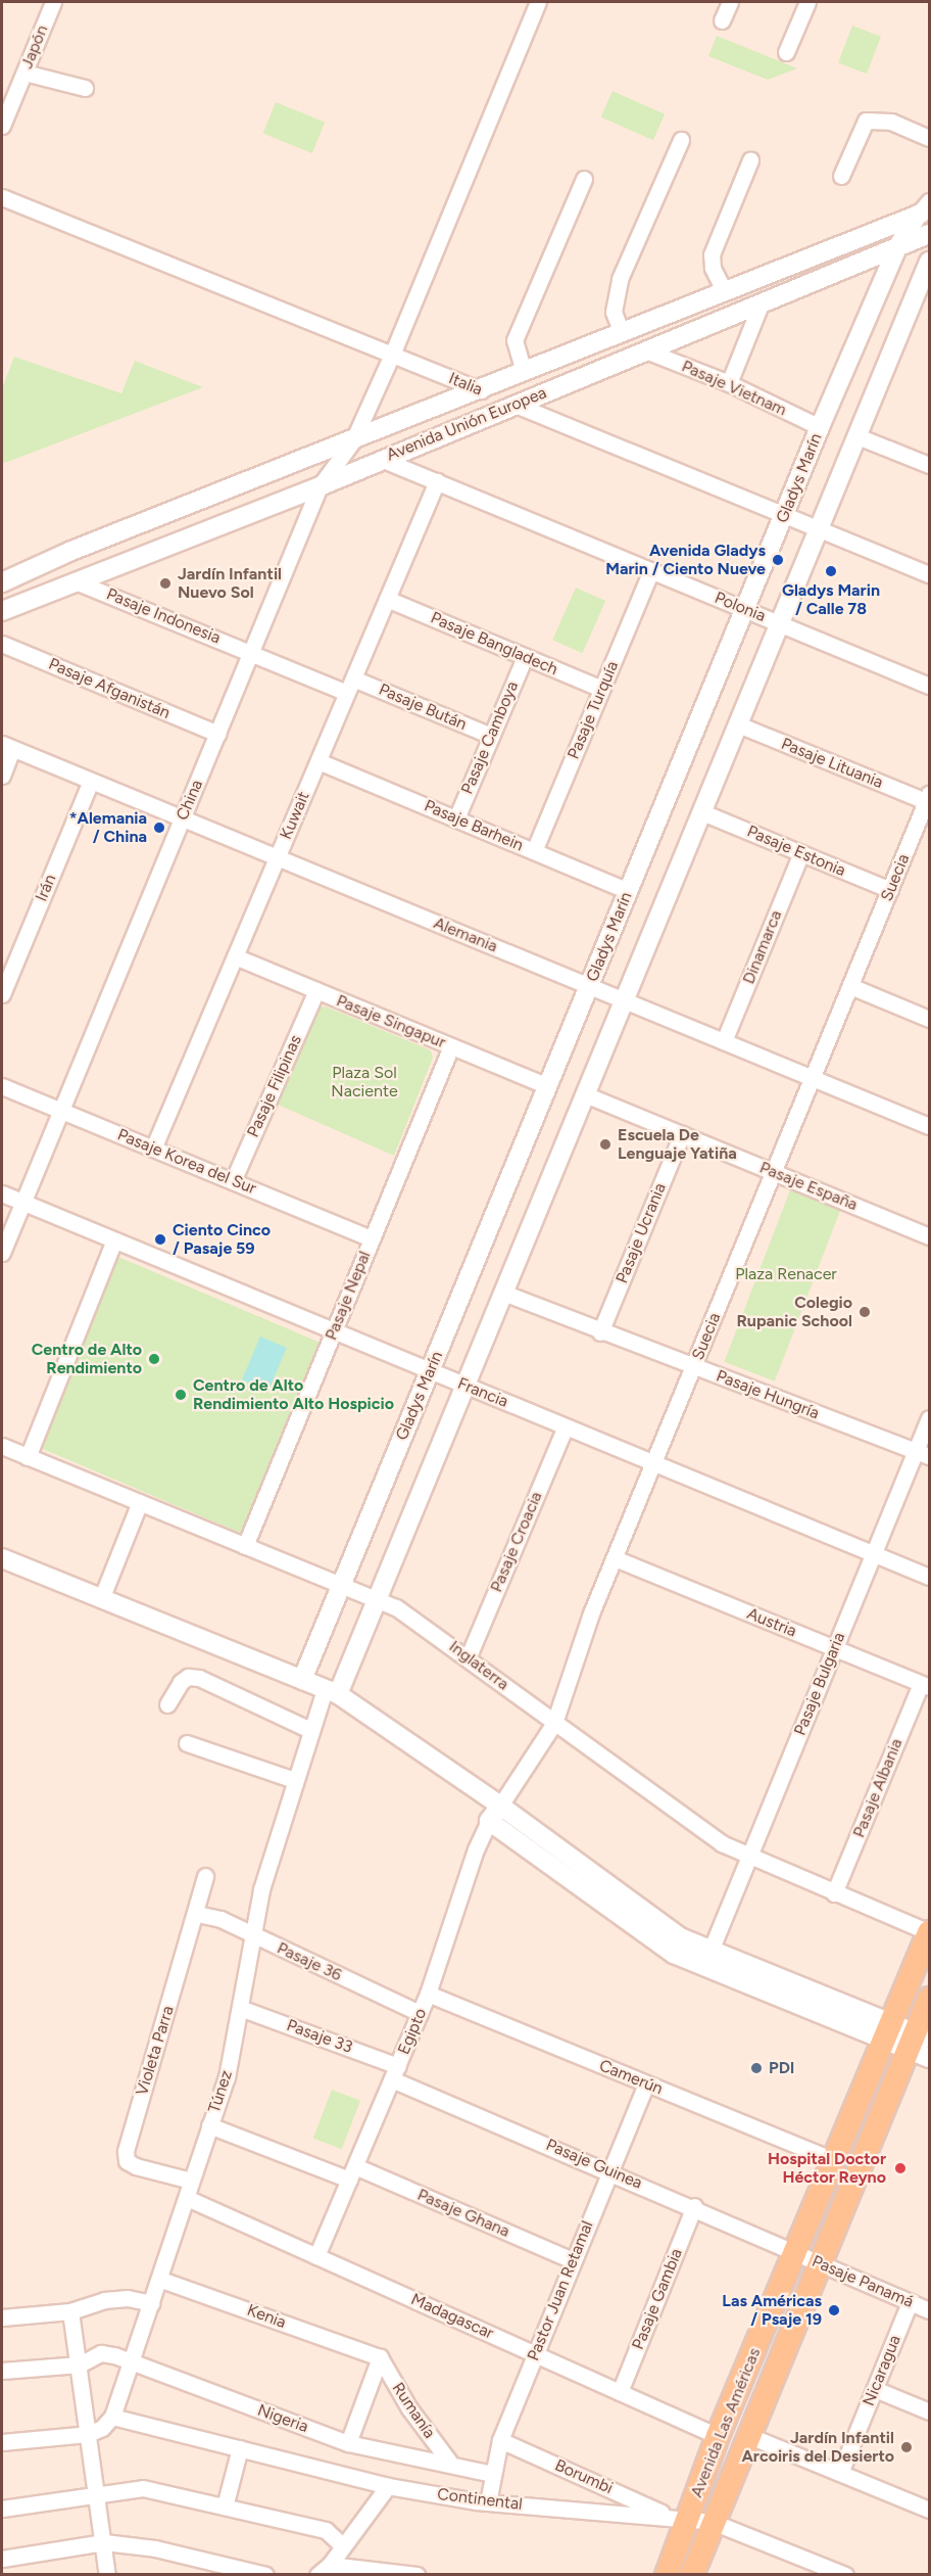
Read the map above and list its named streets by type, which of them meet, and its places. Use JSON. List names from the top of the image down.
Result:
{
  "streets": {
    "main road": ["Avenida Las Américas"],
    "street": [
      "Japón",
      "Italia",
      "Pasaje Vietnam",
      "Avenida Unión Europea",
      "Gladys Marín",
      "Polonia",
      "Pasaje Indonesia",
      "Pasaje Bangladech",
      "Pasaje Afganistán",
      "Pasaje Bután",
      "Pasaje Turquía",
      "Pasaje Camboya",
      "Pasaje Lituania",
      "China",
      "Kuwait",
      "Pasaje Barhein",
      "Pasaje Estonia",
      "Suecia",
      "Irán",
      "Alemania",
      "Dinamarca",
      "Pasaje Singapur",
      "Pasaje Filipinas",
      "Pasaje Korea del Sur",
      "Pasaje España",
      "Pasaje Ucrania",
      "Pasaje Nepal",
      "Francia",
      "Pasaje Hungría",
      "Pasaje Croacia",
      "Austria",
      "Inglaterra",
      "Pasaje Bulgaria",
      "Pasaje Albania",
      "Pasaje 36",
      "Egipto",
      "Pasaje 33",
      "Violeta Parra",
      "Camerún",
      "Túnez",
      "Pasaje Guinea",
      "Pasaje Ghana",
      "Pasaje Panamá",
      "Pastor Juan Retamal",
      "Pasaje Gambia",
      "Kenia",
      "Madagascar",
      "Nicaragua",
      "Rumanía",
      "Nigeria",
      "Borumbi",
      "Continental"
    ]
  },
  "crossings": [
    ["Italia", "Avenida Unión Europea"],
    ["Italia", "Gladys Marín"],
    ["Italia", "China"],
    ["Pasaje Vietnam", "Avenida Unión Europea"],
    ["Pasaje Vietnam", "Gladys Marín"],
    ["Avenida Unión Europea", "Gladys Marín"],
    ["Avenida Unión Europea", "Polonia"],
    ["Avenida Unión Europea", "Pasaje Indonesia"],
    ["Avenida Unión Europea", "China"],
    ["Gladys Marín", "Polonia"],
    ["Gladys Marín", "Pasaje Barhein"],
    ["Gladys Marín", "Alemania"],
    ["Gladys Marín", "Pasaje Singapur"],
    ["Gladys Marín", "Francia"],
    ["Gladys Marín", "Inglaterra"],
    ["Polonia", "Pasaje Turquía"],
    ["Polonia", "Kuwait"],
    ["Pasaje Indonesia", "Pasaje Bután"],
    ["Pasaje Indonesia", "China"],
    ["Pasaje Indonesia", "Kuwait"],
    ["Pasaje Bangladech", "Pasaje Turquía"],
    ["Pasaje Bangladech", "Pasaje Camboya"],
    ["Pasaje Bangladech", "Kuwait"],
    ["Pasaje Afganistán", "China"],
    ["Pasaje Bután", "Pasaje Camboya"],
    ["Pasaje Bután", "Kuwait"],
    ["Pasaje Turquía", "Pasaje Barhein"],
    ["Pasaje Camboya", "Pasaje Barhein"],
    ["Pasaje Lituania", "Suecia"],
    ["China", "Alemania"],
    ["China", "Pasaje Korea del Sur"],
    ["China", "Francia"],
    ["Kuwait", "Pasaje Barhein"],
    ["Kuwait", "Alemania"],
    ["Kuwait", "Pasaje Singapur"],
    ["Kuwait", "Pasaje Korea del Sur"],
    ["Pasaje Estonia", "Suecia"],
    ["Pasaje Estonia", "Dinamarca"],
    ["Suecia", "Alemania"],
    ["Suecia", "Pasaje España"],
    ["Suecia", "Francia"],
    ["Suecia", "Pasaje Hungría"],
    ["Suecia", "Austria"],
    ["Suecia", "Inglaterra"],
    ["Suecia", "Egipto"],
    ["Irán", "Alemania"],
    ["Alemania", "Dinamarca"],
    ["Pasaje Singapur", "Pasaje Filipinas"],
    ["Pasaje Singapur", "Pasaje Nepal"],
    ["Pasaje Filipinas", "Pasaje Korea del Sur"],
    ["Pasaje Korea del Sur", "Pasaje Nepal"],
    ["Pasaje España", "Pasaje Ucrania"],
    ["Pasaje Ucrania", "Pasaje Hungría"],
    ["Pasaje Nepal", "Francia"],
    ["Pasaje Nepal", "Inglaterra"],
    ["Francia", "Pasaje Croacia"],
    ["Francia", "Pasaje Bulgaria"],
    ["Pasaje Hungría", "Pasaje Bulgaria"],
    ["Pasaje Croacia", "Inglaterra"],
    ["Austria", "Pasaje Bulgaria"],
    ["Austria", "Pasaje Albania"],
    ["Inglaterra", "Pasaje Bulgaria"],
    ["Inglaterra", "Pasaje Albania"],
    ["Inglaterra", "Avenida Las Américas"],
    ["Pasaje 36", "Egipto"],
    ["Pasaje 36", "Violeta Parra"],
    ["Pasaje 36", "Túnez"],
    ["Egipto", "Pasaje 33"],
    ["Egipto", "Camerún"],
    ["Egipto", "Pasaje Guinea"],
    ["Egipto", "Pasaje Ghana"],
    ["Egipto", "Madagascar"],
    ["Pasaje 33", "Túnez"],
    ["Pasaje 33", "Pasaje Guinea"],
    ["Violeta Parra", "Túnez"],
    ["Camerún", "Pastor Juan Retamal"],
    ["Camerún", "Avenida Las Américas"],
    ["Túnez", "Pasaje Ghana"],
    ["Túnez", "Kenia"],
    ["Túnez", "Madagascar"],
    ["Túnez", "Nigeria"],
    ["Túnez", "Continental"],
    ["Pasaje Guinea", "Pasaje Panamá"],
    ["Pasaje Guinea", "Pastor Juan Retamal"],
    ["Pasaje Guinea", "Pasaje Gambia"],
    ["Pasaje Guinea", "Avenida Las Américas"],
    ["Pasaje Ghana", "Pastor Juan Retamal"],
    ["Pasaje Panamá", "Nicaragua"],
    ["Pasaje Panamá", "Avenida Las Américas"],
    ["Pastor Juan Retamal", "Madagascar"],
    ["Pastor Juan Retamal", "Nigeria"],
    ["Pastor Juan Retamal", "Borumbi"],
    ["Pastor Juan Retamal", "Continental"],
    ["Pasaje Gambia", "Madagascar"],
    ["Kenia", "Rumanía"],
    ["Madagascar", "Avenida Las Américas"],
    ["Rumanía", "Nigeria"],
    ["Avenida Las Américas", "Borumbi"],
    ["Avenida Las Américas", "Continental"],
    ["Borumbi", "Continental"]
  ],
  "parks": ["Plaza Sol Naciente", "Plaza Renacer"],
  "places": [
    "Avenida Gladys Marin / Ciento Nueve",
    "Gladys Marin / Calle 78",
    "Jardín Infantil Nuevo Sol",
    "*Alemania / China",
    "Escuela De Lenguaje Yatiña",
    "Ciento Cinco / Pasaje 59",
    "Colegio Rupanic School",
    "Centro de Alto Rendimiento",
    "Centro de Alto Rendimiento Alto Hospicio",
    "PDI",
    "Hospital Doctor Héctor Reyno",
    "Las Américas / Psaje 19",
    "Jardín Infantil Arcoiris del Desierto"
  ]
}
